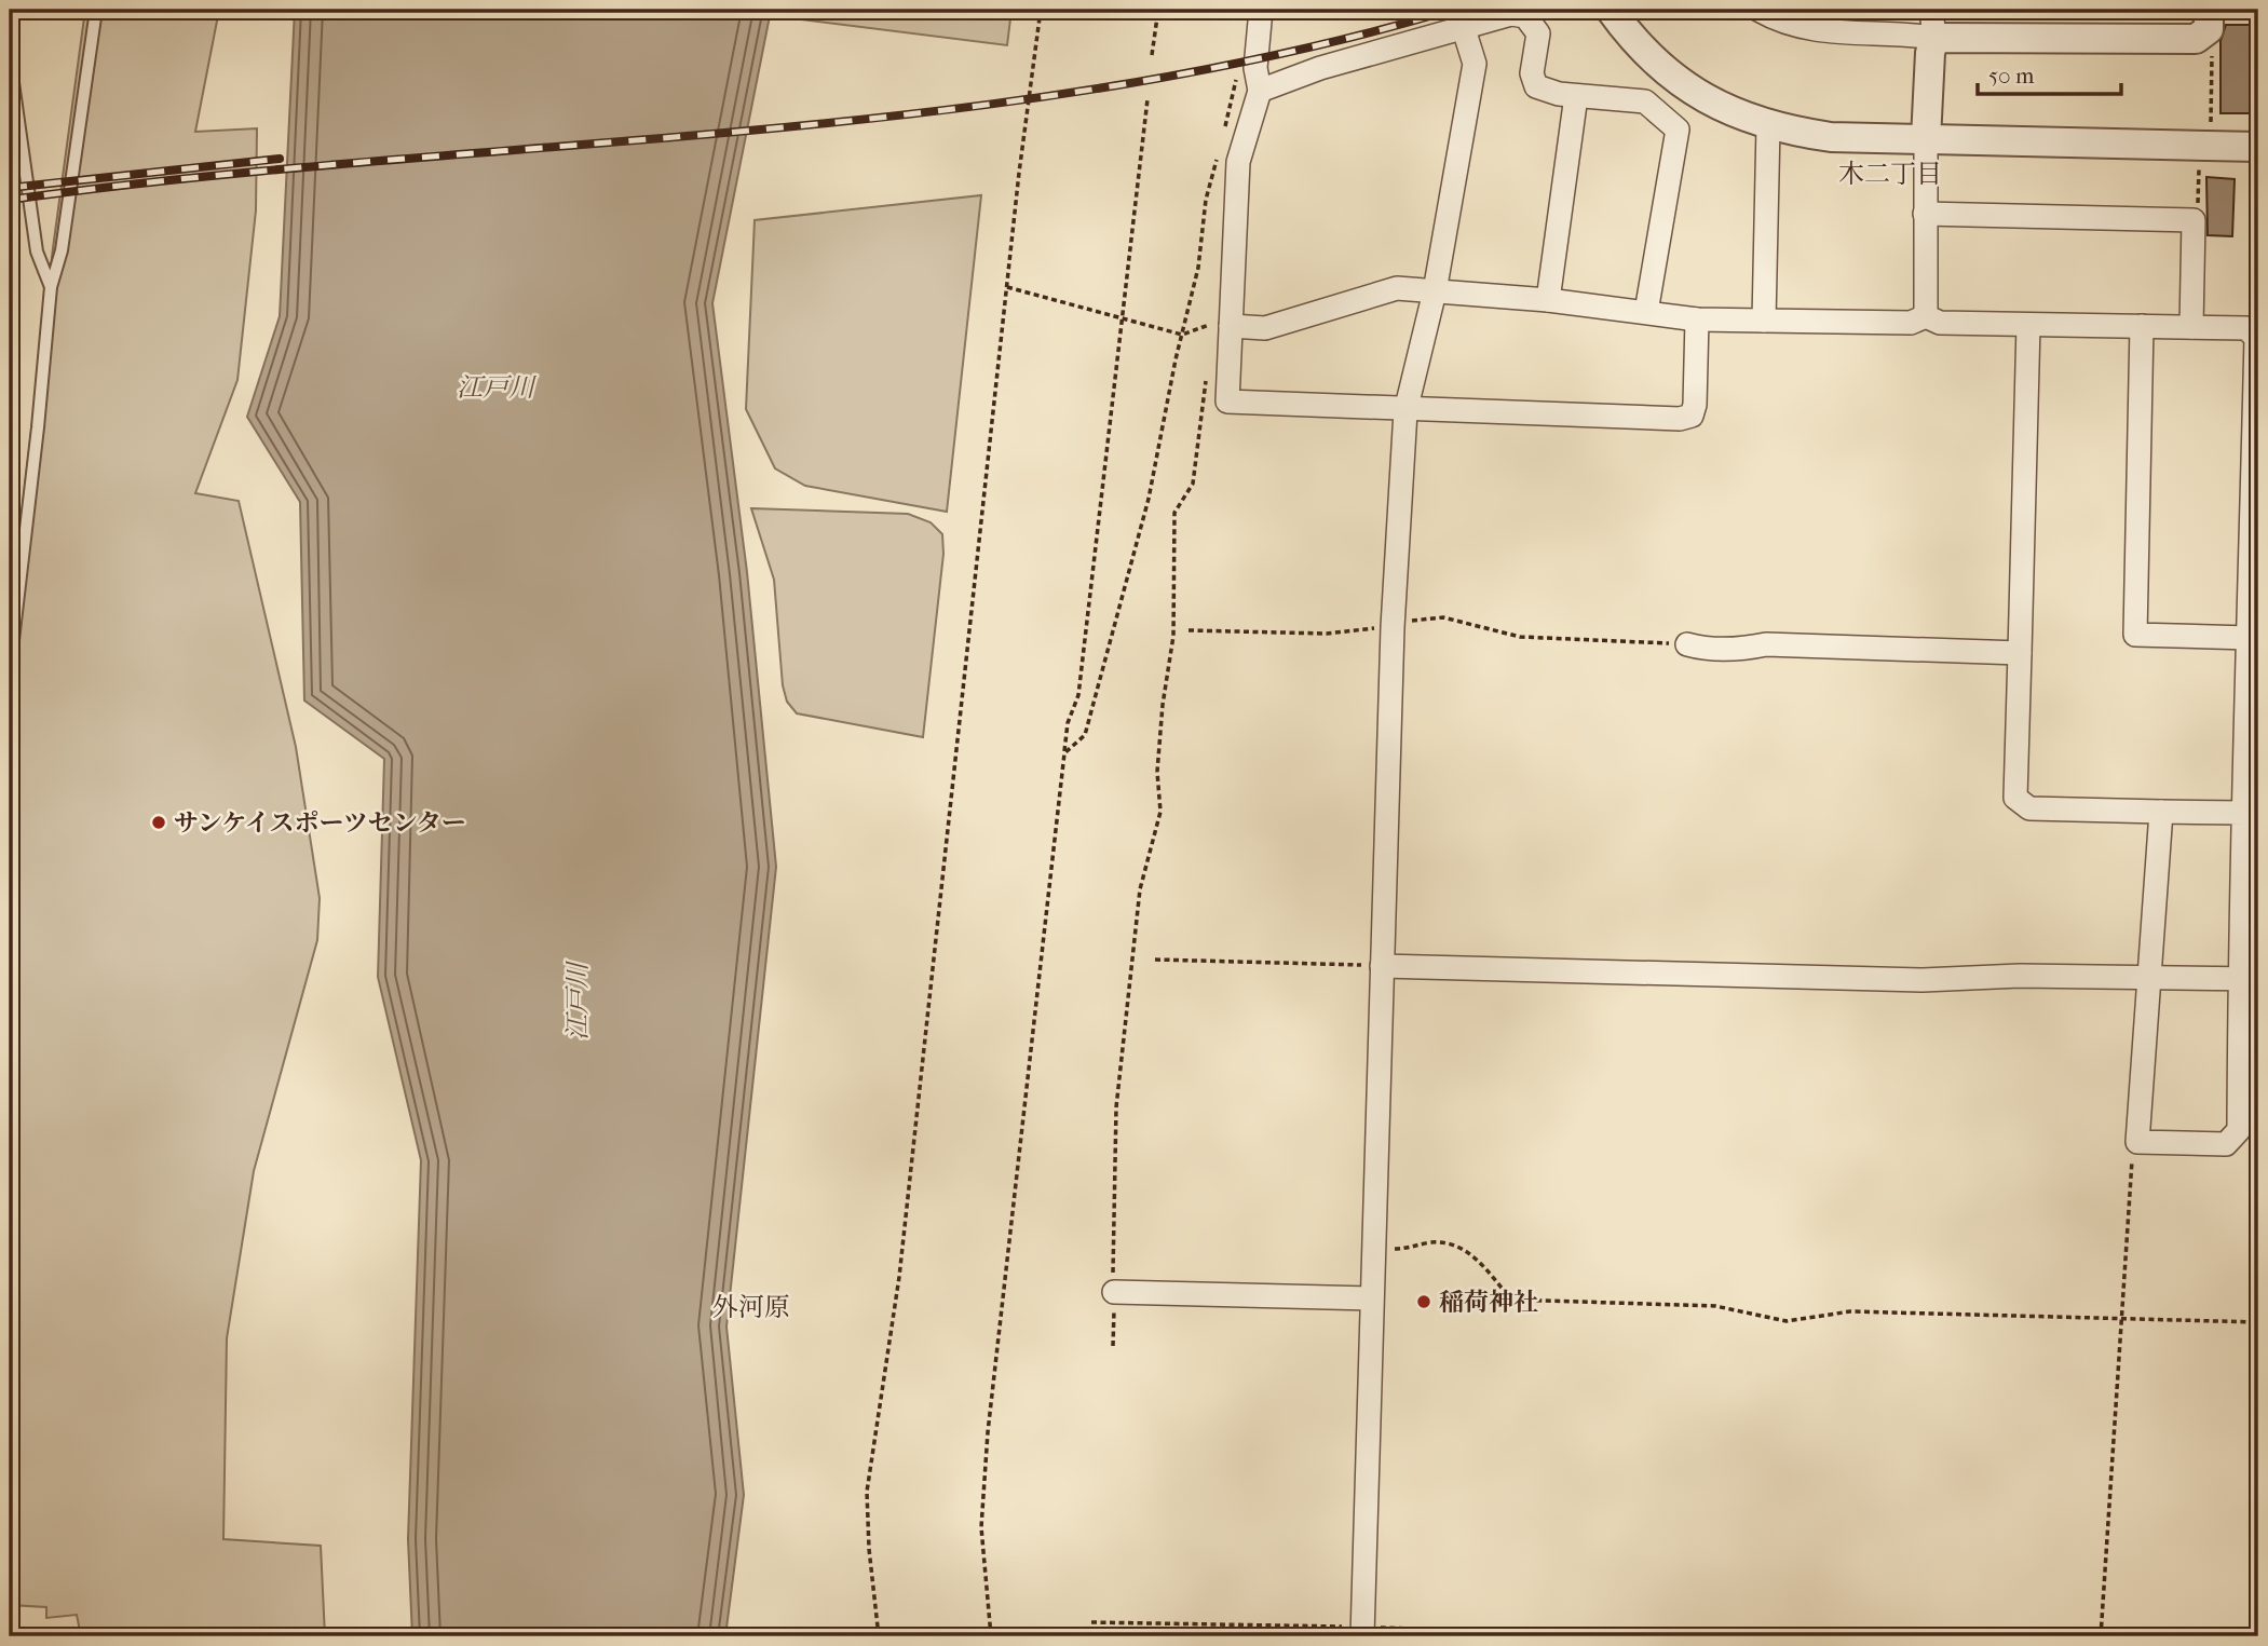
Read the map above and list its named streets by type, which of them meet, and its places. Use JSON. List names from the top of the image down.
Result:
{
  "districts": ["木二丁目", "外河原"],
  "water": ["江戸川"],
  "places": ["サンケイスポーツセンター", "稲荷神社"],
  "scale_bar": "50 m"
}
